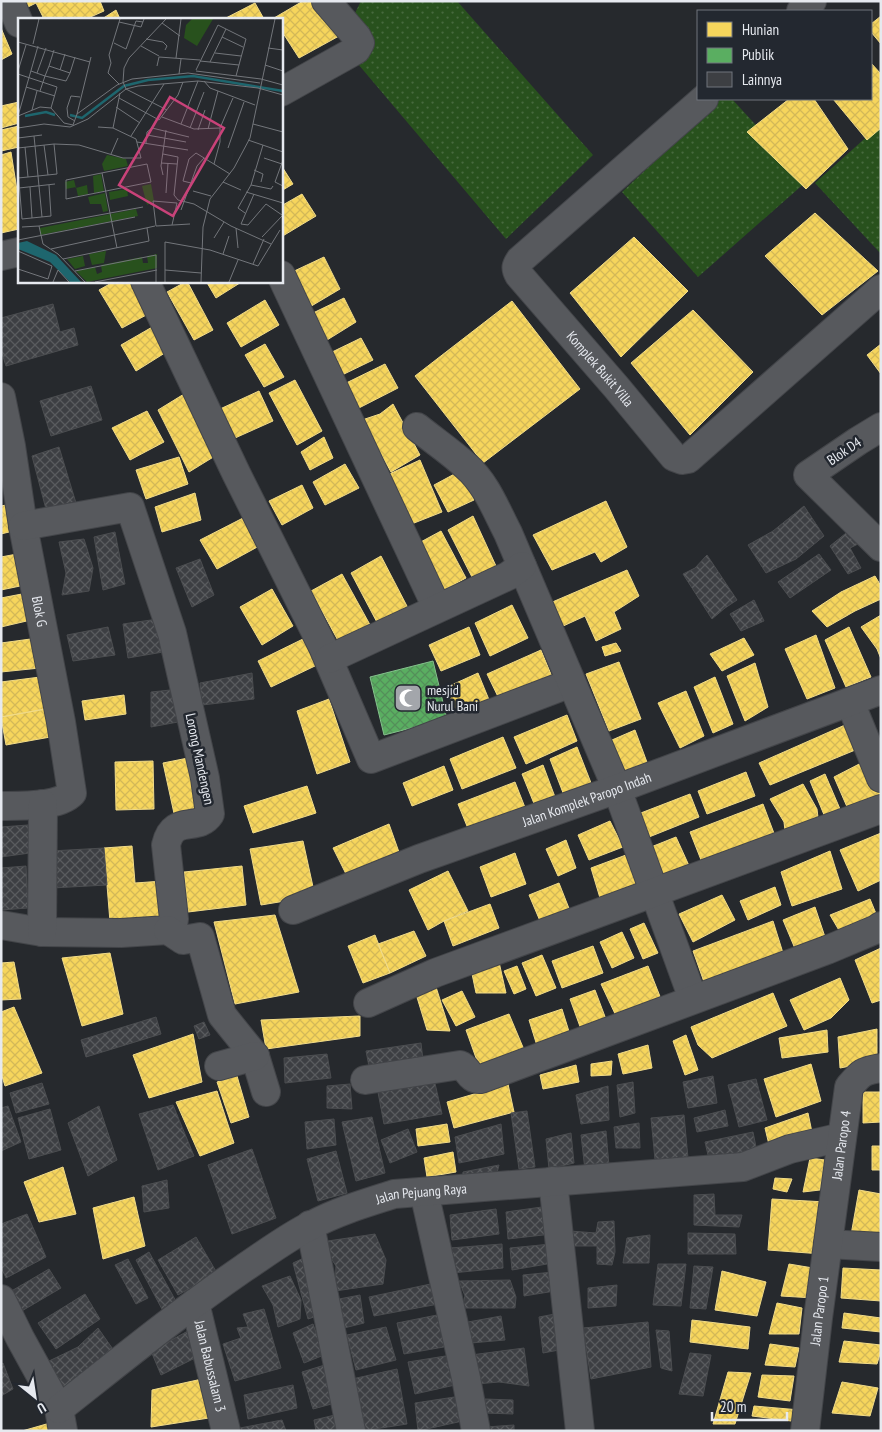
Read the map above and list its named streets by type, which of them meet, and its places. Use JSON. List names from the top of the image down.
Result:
{
  "streets": {
    "street": [
      "Komplek Bukit Villa",
      "Blok D4",
      "Blok G",
      "Lorong Mandengen",
      "Jalan Komplek Paropo Indah",
      "Jalan Paropo 4",
      "Jalan Pejuang Raya",
      "Jalan Paropo 1",
      "Jalan Babussalam 3"
    ]
  },
  "crossings": [
    ["Blok G", "Lorong Mandengen"],
    ["Jalan Paropo 4", "Jalan Pejuang Raya"],
    ["Jalan Paropo 4", "Jalan Paropo 1"],
    ["Jalan Pejuang Raya", "Jalan Babussalam 3"]
  ],
  "places": {
    "mosque": ["mesjid Nurul Bani"]
  },
  "legend": ["Hunian", "Publik", "Lainnya"],
  "scale_bar": "20 m",
  "north": "bottom right"
}
